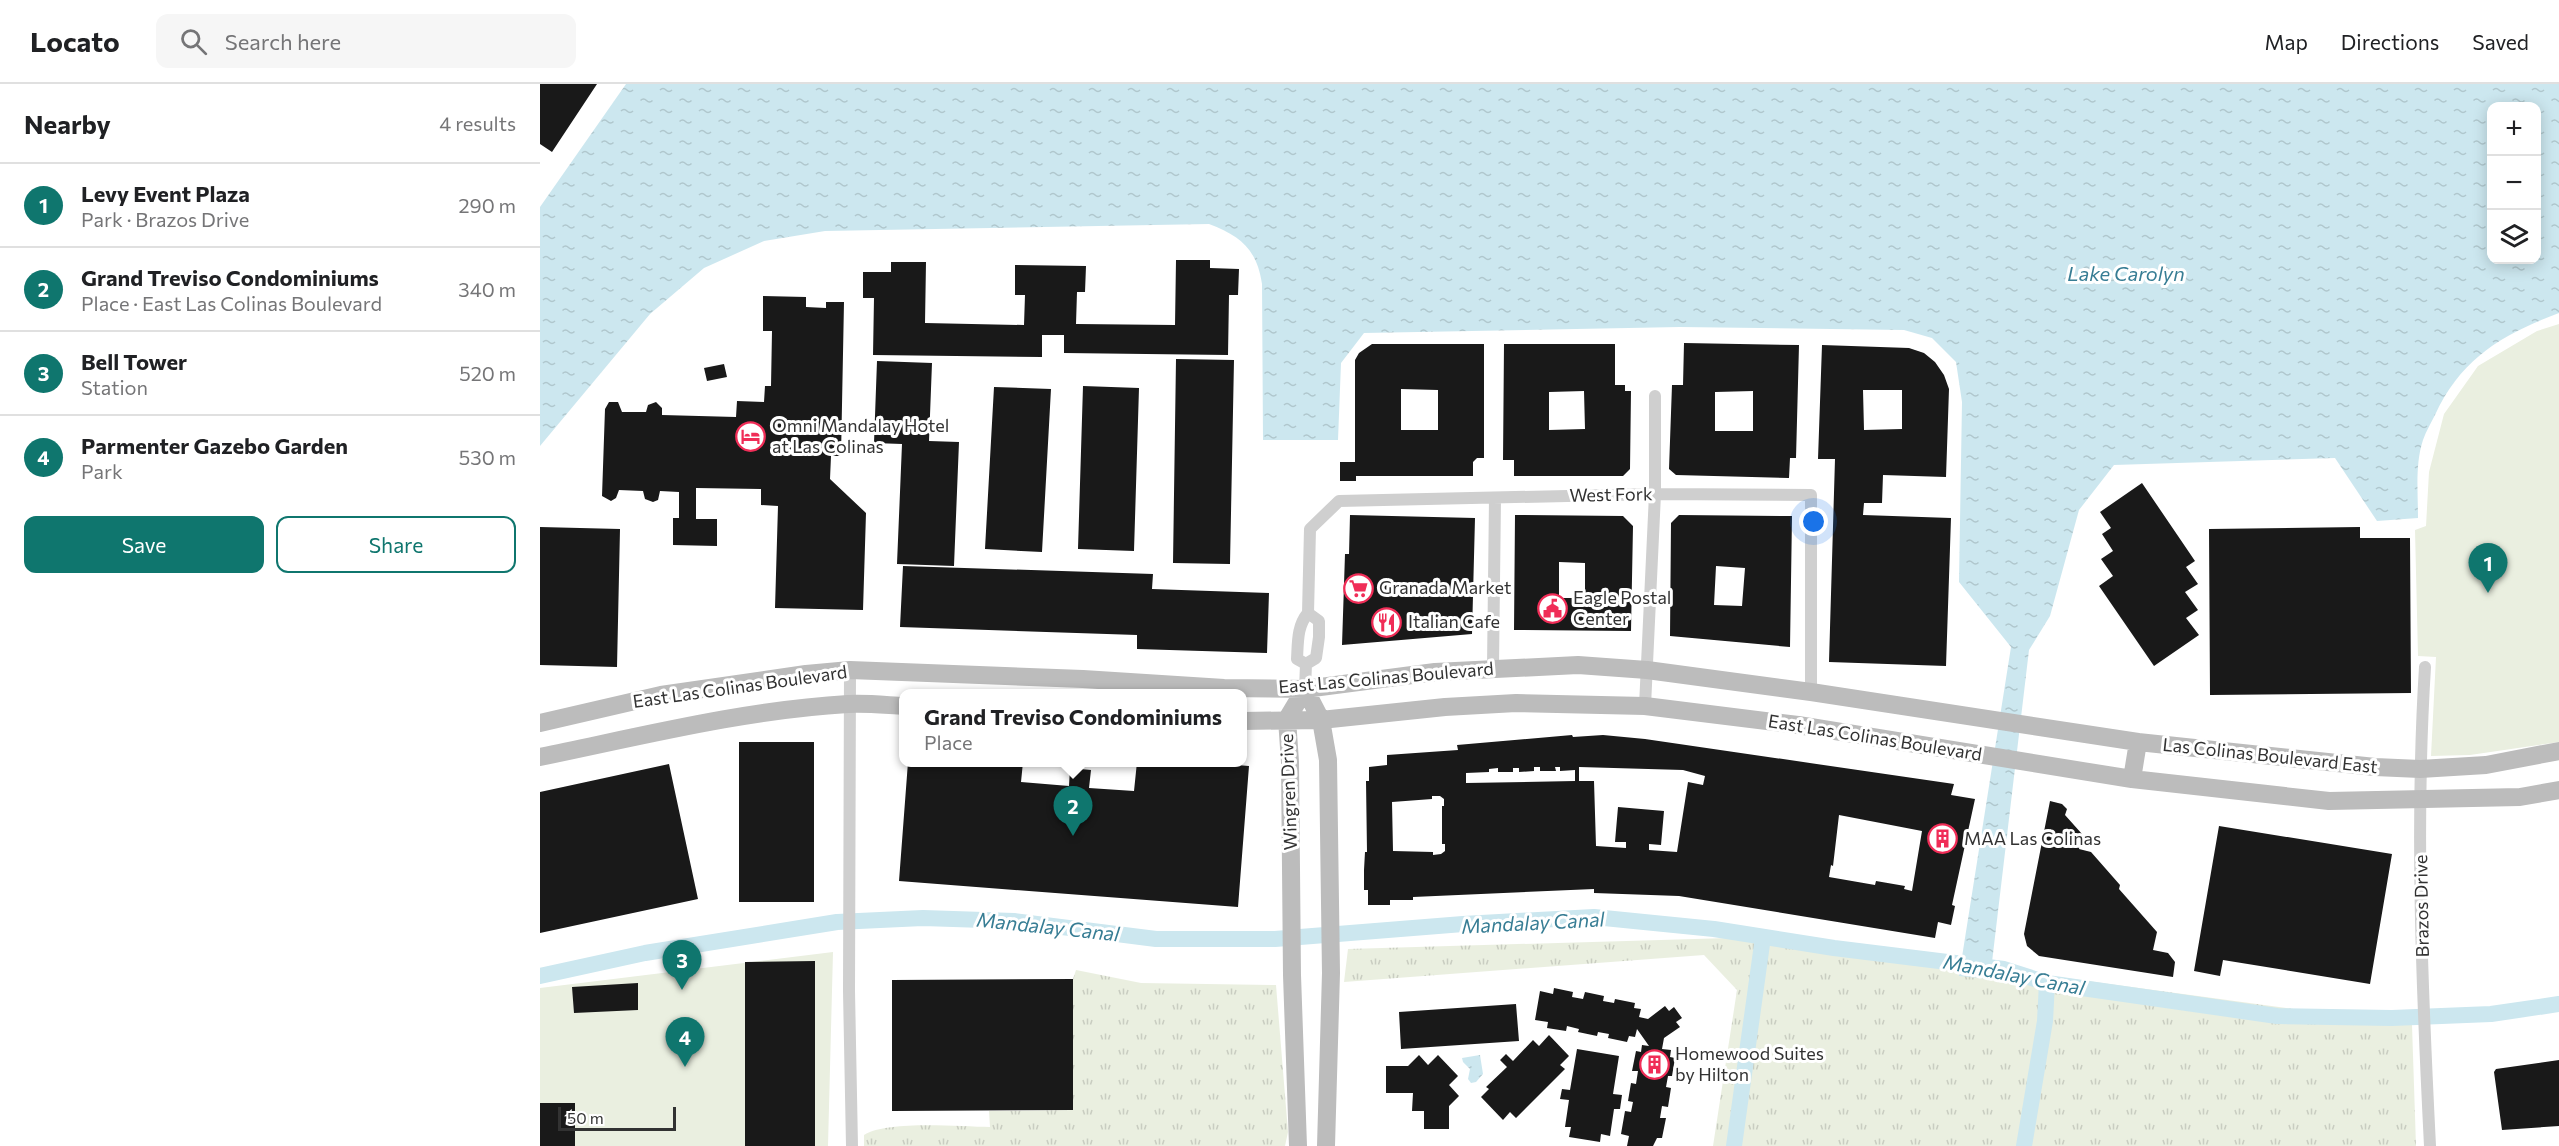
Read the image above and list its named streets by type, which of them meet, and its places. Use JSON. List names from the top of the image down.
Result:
{
  "streets": {
    "main road": ["East Las Colinas Boulevard", "Las Colinas Boulevard East", "Wingren Drive"],
    "street": ["West Fork", "Brazos Drive"]
  },
  "crossings": [
    ["West Fork", "East Las Colinas Boulevard"],
    ["West Fork", "Wingren Drive"],
    ["East Las Colinas Boulevard", "Las Colinas Boulevard East"],
    ["East Las Colinas Boulevard", "Wingren Drive"],
    ["Las Colinas Boulevard East", "Brazos Drive"]
  ],
  "water": ["Lake Carolyn", "Mandalay Canal"],
  "places": {
    "hotel": ["Omni Mandalay Hotel at Las Colinas"],
    "supermarket": ["Granada Market"],
    "public building": ["Eagle Postal Center"],
    "restaurant": ["Italian Cafe"],
    "building": ["MAA Las Colinas", "Homewood Suites by Hilton"]
  },
  "scale_bar": "50 m",
  "page": {
    "header": "Locato",
    "search": "Search here",
    "nav": ["Map", "Directions", "Saved"],
    "heading": ["Nearby", "4 results"],
    "map_buttons": ["+", "−"],
    "list": [
      {
        "mark": "1",
        "name": "Levy Event Plaza",
        "note": "Park · Brazos Drive",
        "value": "290 m"
      },
      {
        "mark": "2",
        "name": "Grand Treviso Condominiums",
        "note": "Place · East Las Colinas Boulevard",
        "value": "340 m"
      },
      {
        "mark": "3",
        "name": "Bell Tower",
        "note": "Station",
        "value": "520 m"
      },
      {
        "mark": "4",
        "name": "Parmenter Gazebo Garden",
        "note": "Park",
        "value": "530 m"
      }
    ],
    "buttons": ["Save", "Share"],
    "pins": [
      "1",
      "2",
      "3",
      "4"
    ],
    "popup": ["Grand Treviso Condominiums", "Place"],
    "scale": "50 m"
  }
}
